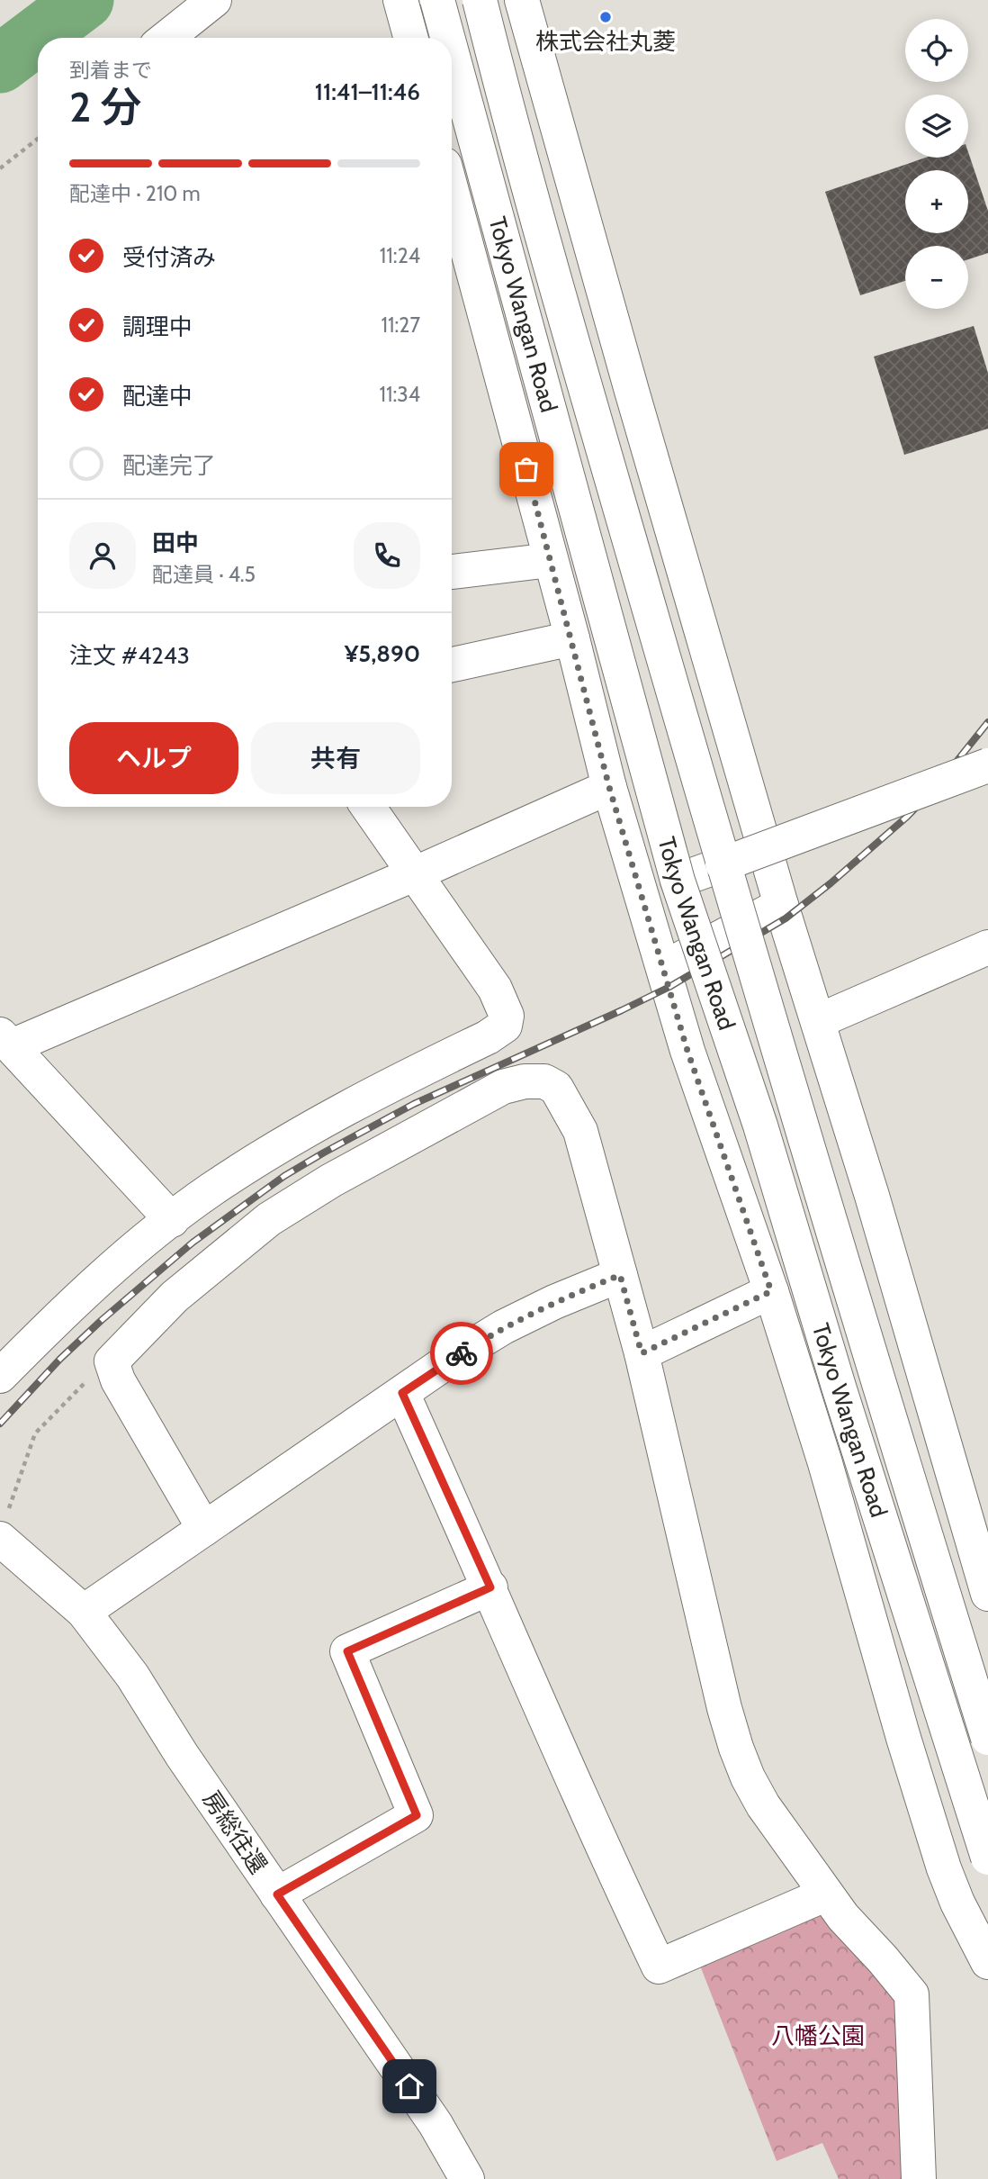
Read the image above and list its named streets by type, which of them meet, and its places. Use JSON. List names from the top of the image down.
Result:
{
  "streets": {
    "main road": ["Tokyo Wangan Road", "房総往還"]
  },
  "parks": ["八幡公園"],
  "places": ["株式会社丸菱"],
  "page": {
    "map_buttons": ["+", "−"],
    "heading": ["2 分", "到着まで", "11:41–11:46"],
    "panel": [
      "田中",
      "配達員 · 4.5",
      "注文 #4243",
      "¥5,890"
    ],
    "bar": "配達中 · 210 m",
    "list": [
      ["受付済み", "11:24"],
      ["調理中", "11:27"],
      ["配達中", "11:34"],
      "配達完了"
    ],
    "buttons": ["ヘルプ", "共有"]
  }
}
